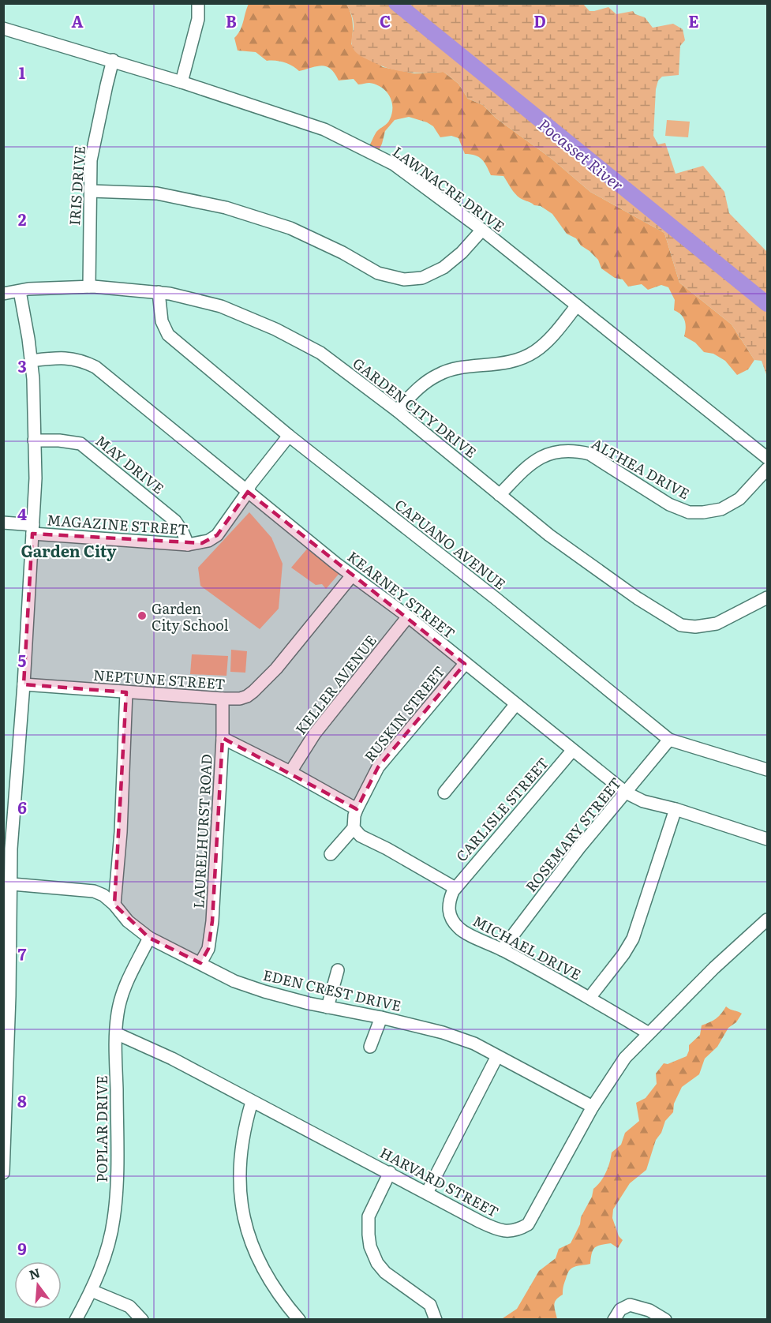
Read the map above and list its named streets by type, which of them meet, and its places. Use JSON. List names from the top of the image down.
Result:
{
  "streets": {
    "street": [
      "IRIS DRIVE",
      "LAWNACRE DRIVE",
      "GARDEN CITY DRIVE",
      "MAY DRIVE",
      "ALTHEA DRIVE",
      "MAGAZINE STREET",
      "CAPUANO AVENUE",
      "KEARNEY STREET",
      "NEPTUNE STREET",
      "KELLER AVENUE",
      "RUSKIN STREET",
      "CARLISLE STREET",
      "LAURELHURST ROAD",
      "ROSEMARY STREET",
      "MICHAEL DRIVE",
      "EDEN CREST DRIVE",
      "POPLAR DRIVE",
      "HARVARD STREET"
    ]
  },
  "crossings": [
    ["IRIS DRIVE", "LAWNACRE DRIVE"],
    ["IRIS DRIVE", "GARDEN CITY DRIVE"],
    ["GARDEN CITY DRIVE", "ALTHEA DRIVE"],
    ["GARDEN CITY DRIVE", "CAPUANO AVENUE"],
    ["MAY DRIVE", "MAGAZINE STREET"],
    ["MAGAZINE STREET", "CAPUANO AVENUE"],
    ["MAGAZINE STREET", "KEARNEY STREET"],
    ["CAPUANO AVENUE", "ROSEMARY STREET"],
    ["KEARNEY STREET", "NEPTUNE STREET"],
    ["KEARNEY STREET", "KELLER AVENUE"],
    ["KEARNEY STREET", "RUSKIN STREET"],
    ["KEARNEY STREET", "CARLISLE STREET"],
    ["KEARNEY STREET", "ROSEMARY STREET"],
    ["NEPTUNE STREET", "LAURELHURST ROAD"],
    ["CARLISLE STREET", "MICHAEL DRIVE"],
    ["LAURELHURST ROAD", "EDEN CREST DRIVE"],
    ["ROSEMARY STREET", "MICHAEL DRIVE"],
    ["MICHAEL DRIVE", "HARVARD STREET"],
    ["EDEN CREST DRIVE", "POPLAR DRIVE"],
    ["EDEN CREST DRIVE", "HARVARD STREET"],
    ["POPLAR DRIVE", "HARVARD STREET"]
  ],
  "districts": ["Garden City"],
  "water": ["Pocasset River"],
  "places": ["Garden City School"],
  "north": "top",
  "grid": {
    "columns": [
      "A",
      "B",
      "C",
      "D",
      "E"
    ],
    "rows": [
      "1",
      "2",
      "3",
      "4",
      "5",
      "6",
      "7",
      "8",
      "9"
    ]
  }
}
